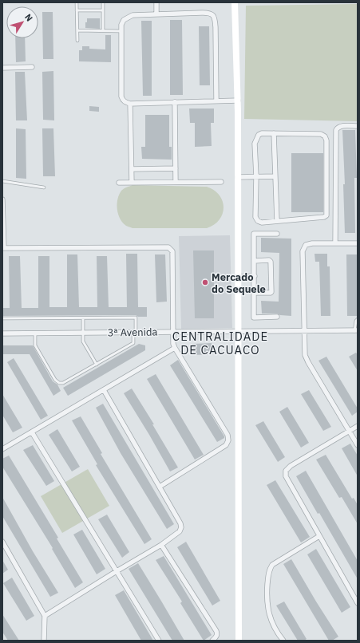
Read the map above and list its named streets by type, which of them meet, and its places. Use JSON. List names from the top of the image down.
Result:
{
  "streets": {
    "street": ["3ª Avenida"]
  },
  "districts": ["CENTRALIDADE DE CACUACO"],
  "places": ["Mercado do Sequele"],
  "north": "top right"
}
